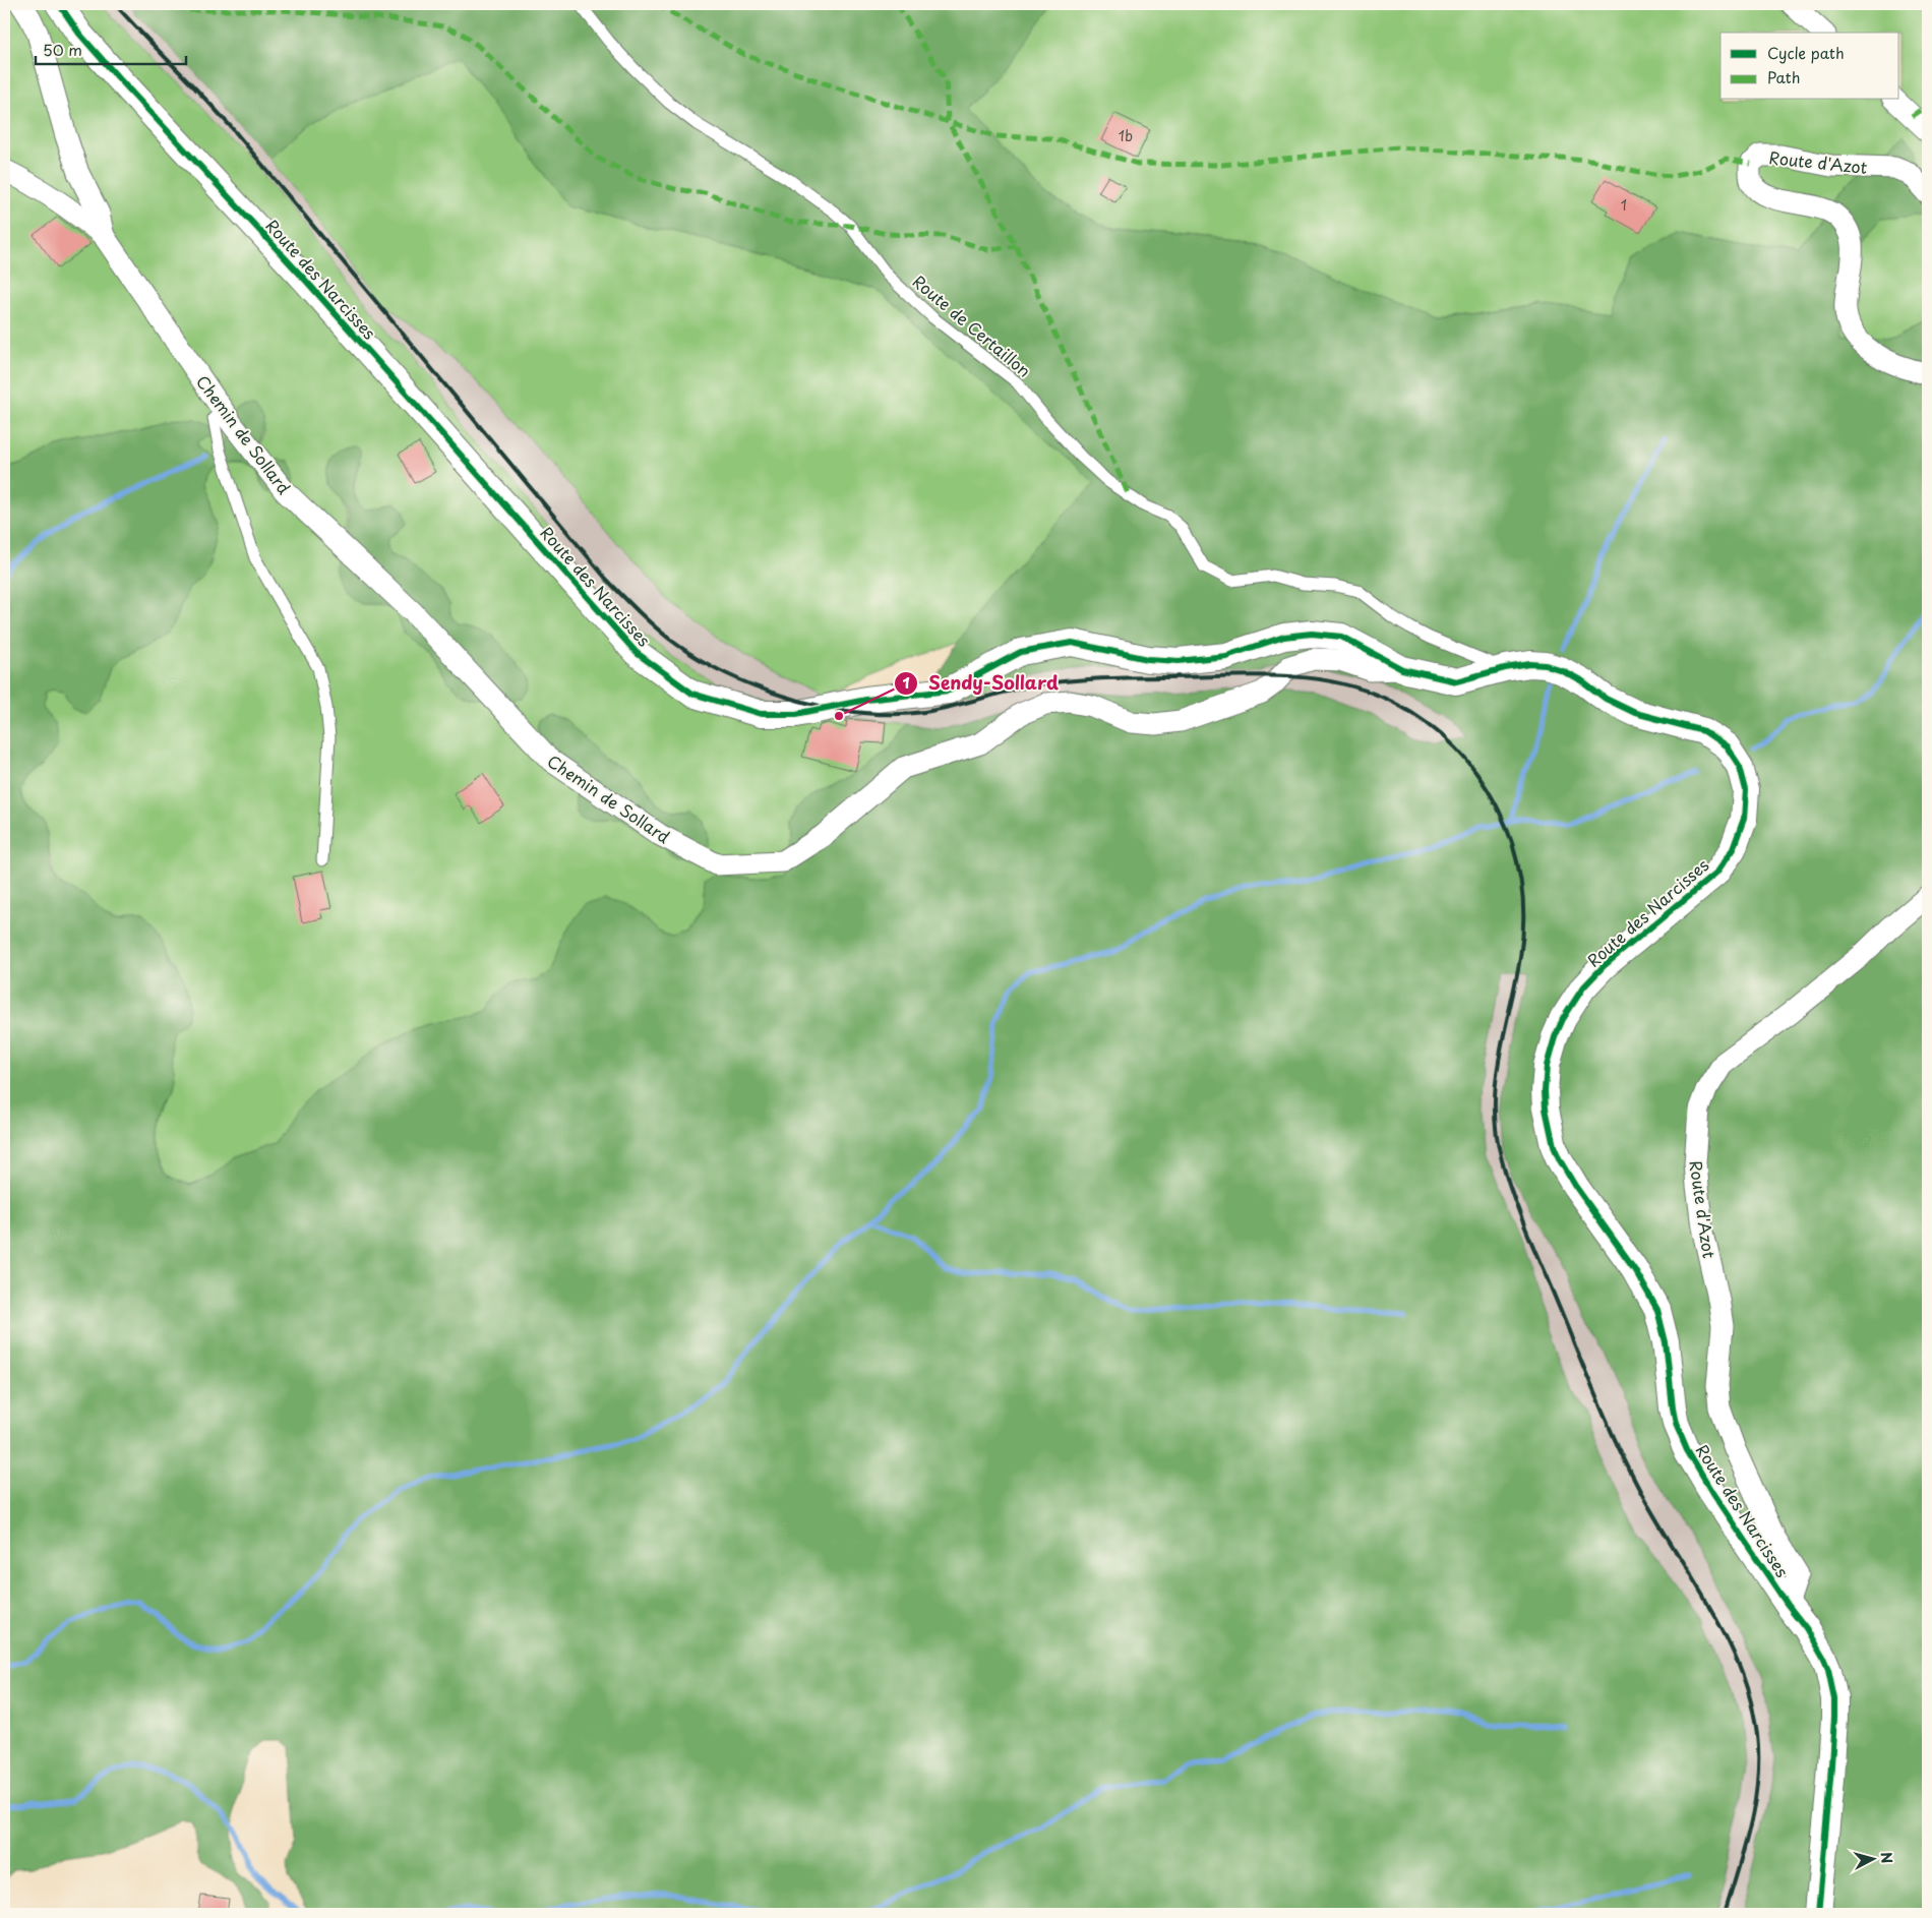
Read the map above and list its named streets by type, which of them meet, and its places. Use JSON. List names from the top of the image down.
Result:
{
  "streets": {
    "street": ["Route d'Azot", "Route des Narcisses", "Chemin de Sollard"],
    "lane": ["Route de Certaillon"]
  },
  "crossings": [
    ["Route d'Azot", "Route des Narcisses"],
    ["Route des Narcisses", "Route de Certaillon"],
    ["Route des Narcisses", "Chemin de Sollard"]
  ],
  "places": ["Sendy-Sollard"],
  "house_numbers": ["1b", "1"],
  "legend": ["Cycle path", "Path"],
  "scale_bar": "50 m",
  "north": "right"
}
